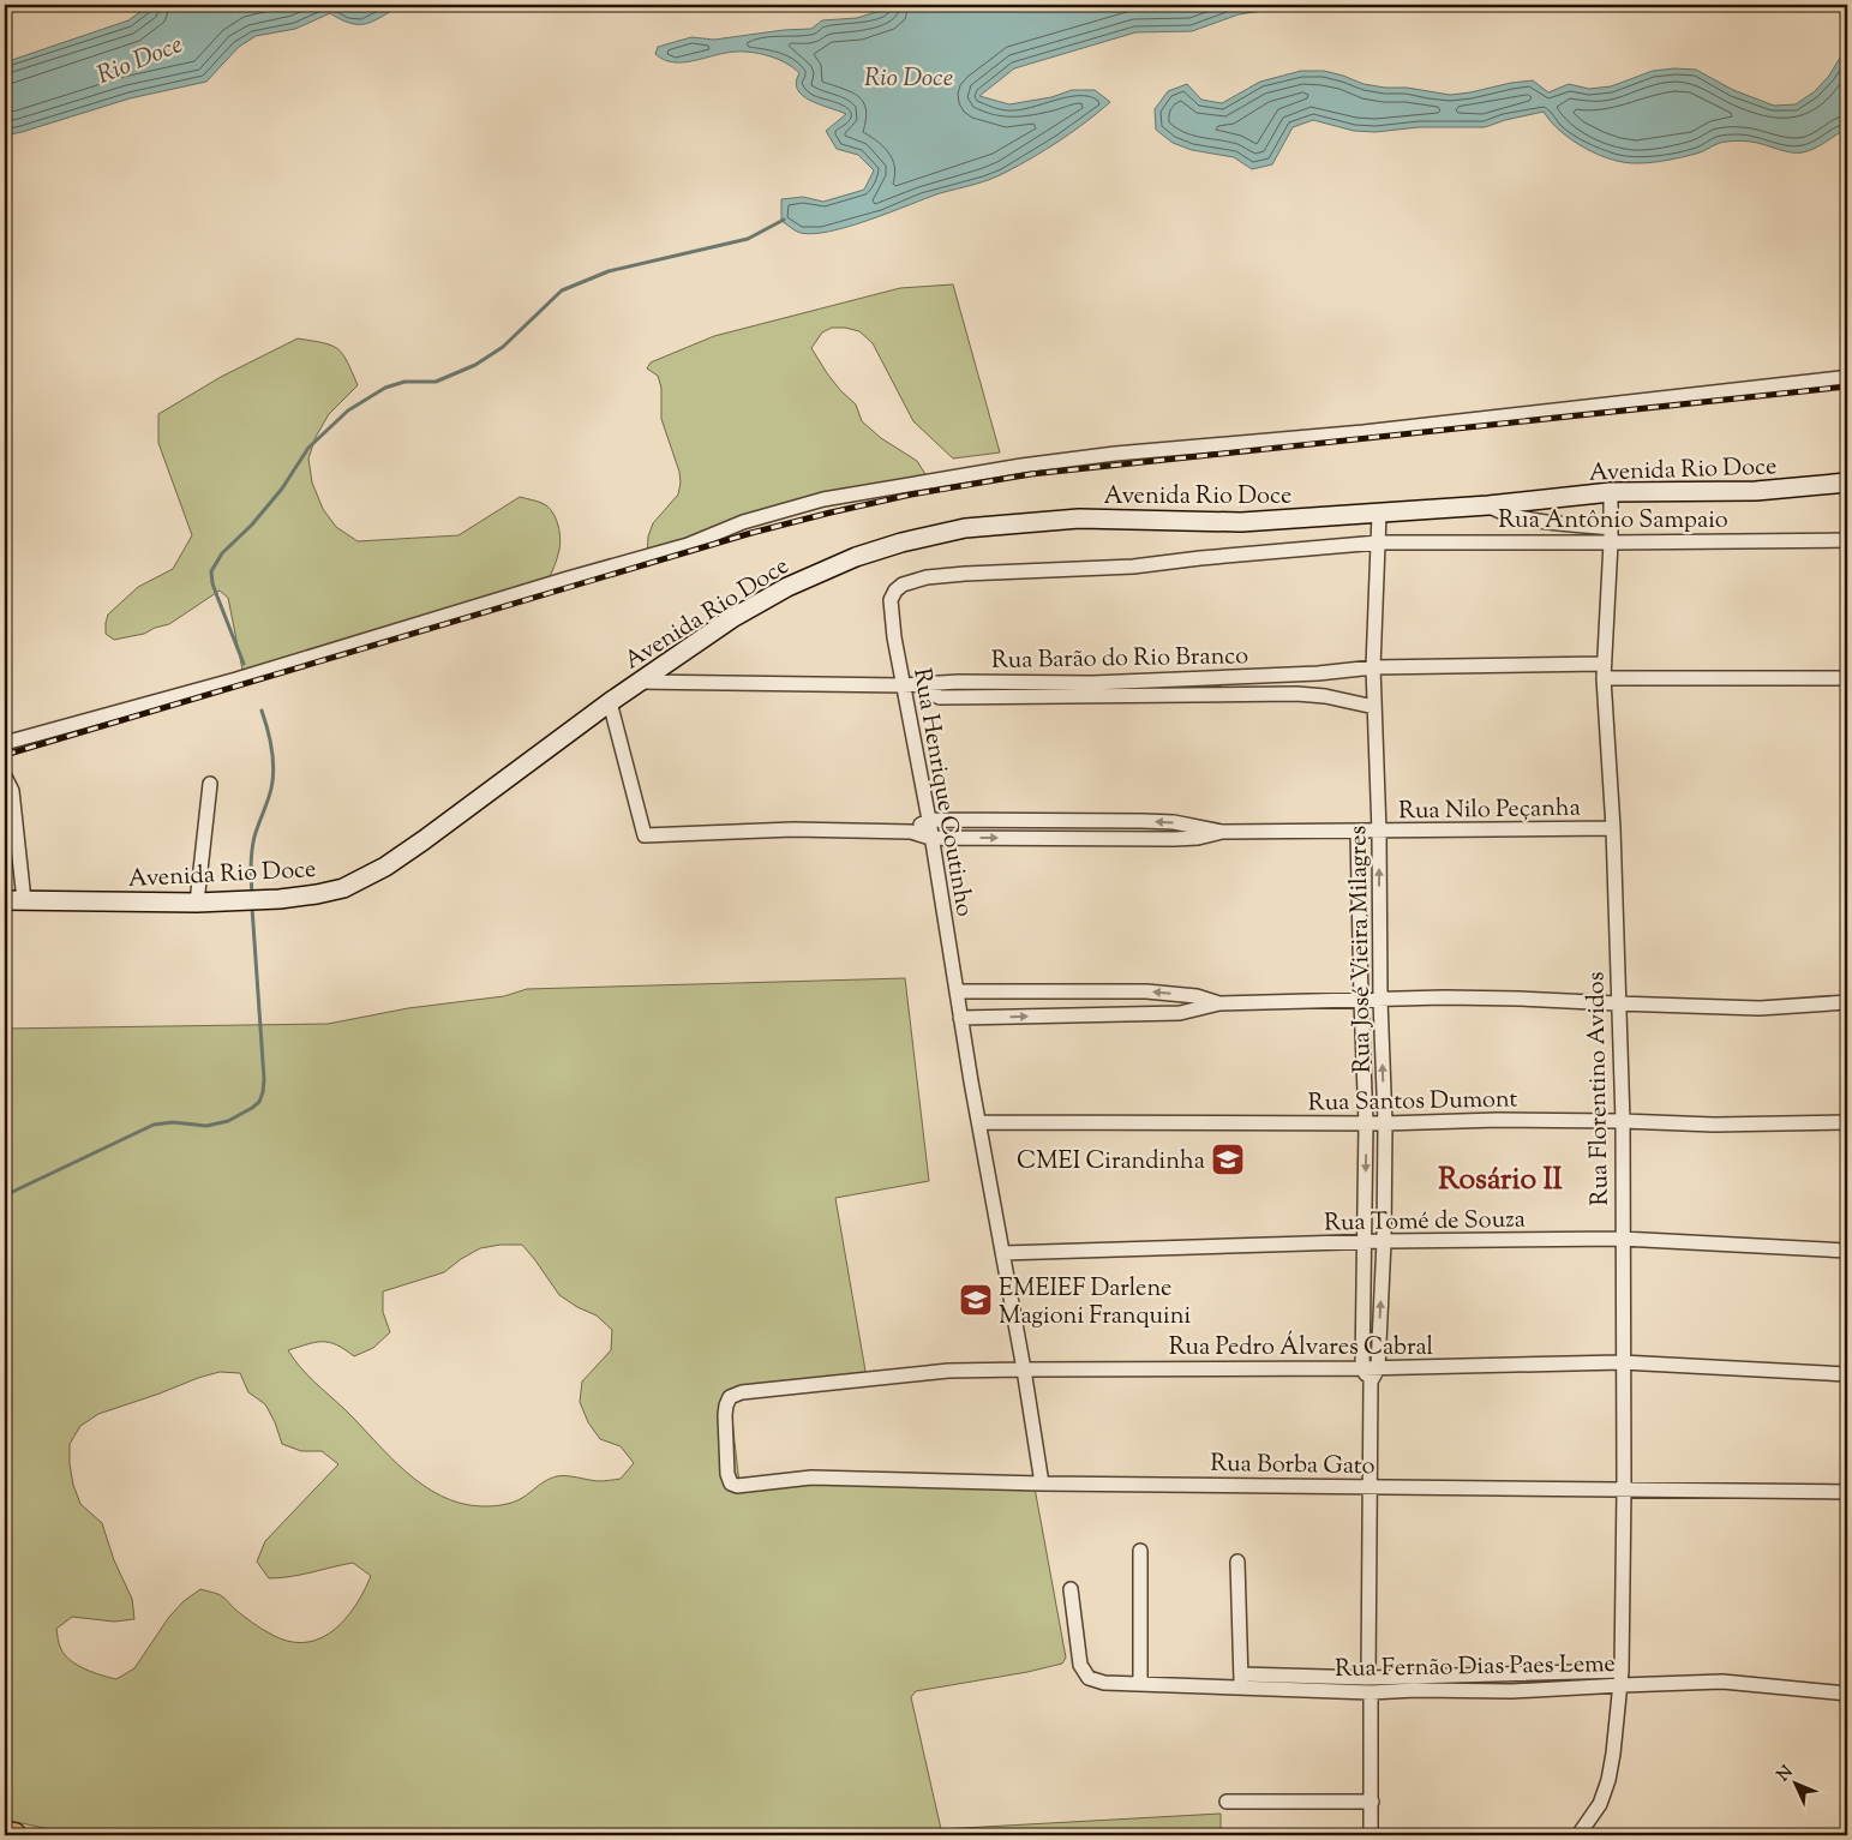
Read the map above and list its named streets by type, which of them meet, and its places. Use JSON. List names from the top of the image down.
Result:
{
  "streets": {
    "street": [
      "Avenida Rio Doce",
      "Rua Antônio Sampaio",
      "Rua Barão do Rio Branco",
      "Rua Henrique Coutinho",
      "Rua Nilo Peçanha",
      "Rua José Vieira Milagres",
      "Rua Florentino Avidos",
      "Rua Santos Dumont",
      "Rua Tomé de Souza",
      "Rua Pedro Álvares Cabral",
      "Rua Borba Gato",
      "Rua Fernão Dias Paes Leme"
    ]
  },
  "crossings": [
    ["Avenida Rio Doce", "Rua Barão do Rio Branco"],
    ["Avenida Rio Doce", "Rua Nilo Peçanha"],
    ["Avenida Rio Doce", "Rua José Vieira Milagres"],
    ["Avenida Rio Doce", "Rua Florentino Avidos"],
    ["Rua Antônio Sampaio", "Rua Henrique Coutinho"],
    ["Rua Antônio Sampaio", "Rua José Vieira Milagres"],
    ["Rua Antônio Sampaio", "Rua Florentino Avidos"],
    ["Rua Barão do Rio Branco", "Rua Henrique Coutinho"],
    ["Rua Barão do Rio Branco", "Rua José Vieira Milagres"],
    ["Rua Barão do Rio Branco", "Rua Florentino Avidos"],
    ["Rua Henrique Coutinho", "Rua Nilo Peçanha"],
    ["Rua Henrique Coutinho", "Rua José Vieira Milagres"],
    ["Rua Henrique Coutinho", "Rua Santos Dumont"],
    ["Rua Henrique Coutinho", "Rua Tomé de Souza"],
    ["Rua Henrique Coutinho", "Rua Pedro Álvares Cabral"],
    ["Rua Henrique Coutinho", "Rua Borba Gato"],
    ["Rua Nilo Peçanha", "Rua José Vieira Milagres"],
    ["Rua Nilo Peçanha", "Rua Florentino Avidos"],
    ["Rua José Vieira Milagres", "Rua Santos Dumont"],
    ["Rua José Vieira Milagres", "Rua Tomé de Souza"],
    ["Rua José Vieira Milagres", "Rua Pedro Álvares Cabral"],
    ["Rua José Vieira Milagres", "Rua Borba Gato"],
    ["Rua Florentino Avidos", "Rua Santos Dumont"],
    ["Rua Florentino Avidos", "Rua Tomé de Souza"],
    ["Rua Florentino Avidos", "Rua Pedro Álvares Cabral"],
    ["Rua Florentino Avidos", "Rua Borba Gato"],
    ["Rua Florentino Avidos", "Rua Fernão Dias Paes Leme"],
    ["Rua Pedro Álvares Cabral", "Rua Borba Gato"]
  ],
  "districts": ["Rosário II"],
  "water": ["Rio Doce"],
  "places": {
    "school or university": ["CMEI Cirandinha", "EMEIEF Darlene Magioni Franquini"]
  },
  "north": "top left"
}
